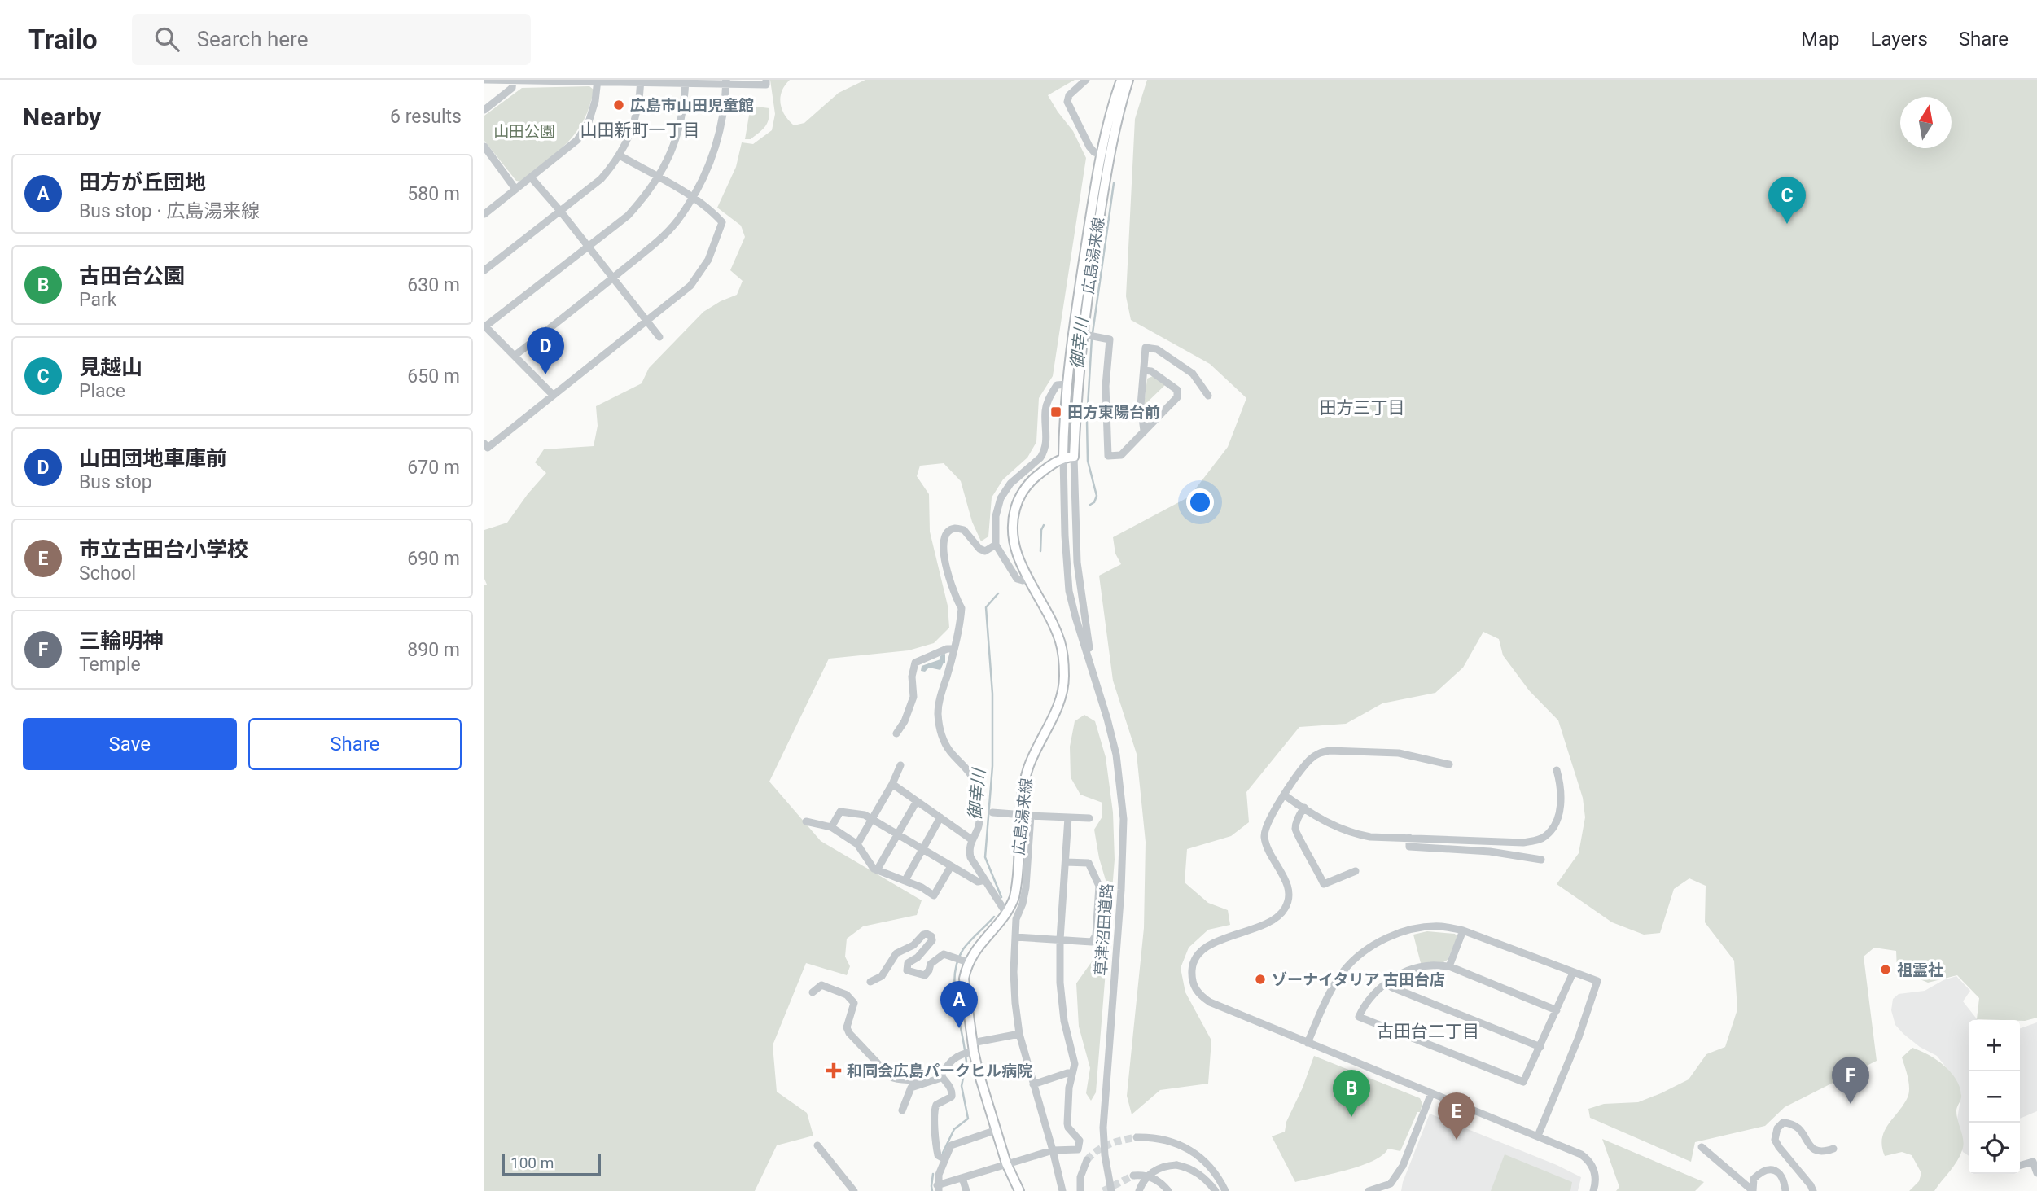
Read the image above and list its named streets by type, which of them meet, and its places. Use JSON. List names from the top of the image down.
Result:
{
  "streets": {
    "main road": ["広島湯来線"],
    "street": ["草津沼田道路"]
  },
  "districts": ["山田新町一丁目", "田方三丁目", "古田台二丁目"],
  "water": ["御幸川"],
  "parks": ["山田公園"],
  "places": {
    "other": ["広島市山田児童館", "祖霊社", "ゾーナイタリア 古田台店"],
    "transit": ["田方東陽台前"],
    "health": ["和同会広島パークヒル病院"]
  },
  "scale_bar": "100 m",
  "north": "top",
  "page": {
    "header": "Trailo",
    "search": "Search here",
    "nav": ["Map", "Layers", "Share"],
    "heading": ["Nearby", "6 results"],
    "list": [
      {
        "mark": "A",
        "name": "田方が丘団地",
        "note": "Bus stop · 広島湯来線",
        "value": "580 m"
      },
      {
        "mark": "B",
        "name": "古田台公園",
        "note": "Park",
        "value": "630 m"
      },
      {
        "mark": "C",
        "name": "見越山",
        "note": "Place",
        "value": "650 m"
      },
      {
        "mark": "D",
        "name": "山田団地車庫前",
        "note": "Bus stop",
        "value": "670 m"
      },
      {
        "mark": "E",
        "name": "市立古田台小学校",
        "note": "School",
        "value": "690 m"
      },
      {
        "mark": "F",
        "name": "三輪明神",
        "note": "Temple",
        "value": "890 m"
      }
    ],
    "pins": [
      "C",
      "D",
      "A",
      "F",
      "B",
      "E"
    ],
    "buttons": ["Save", "Share"],
    "map_buttons": ["+", "−"],
    "scale": "100 m"
  }
}
